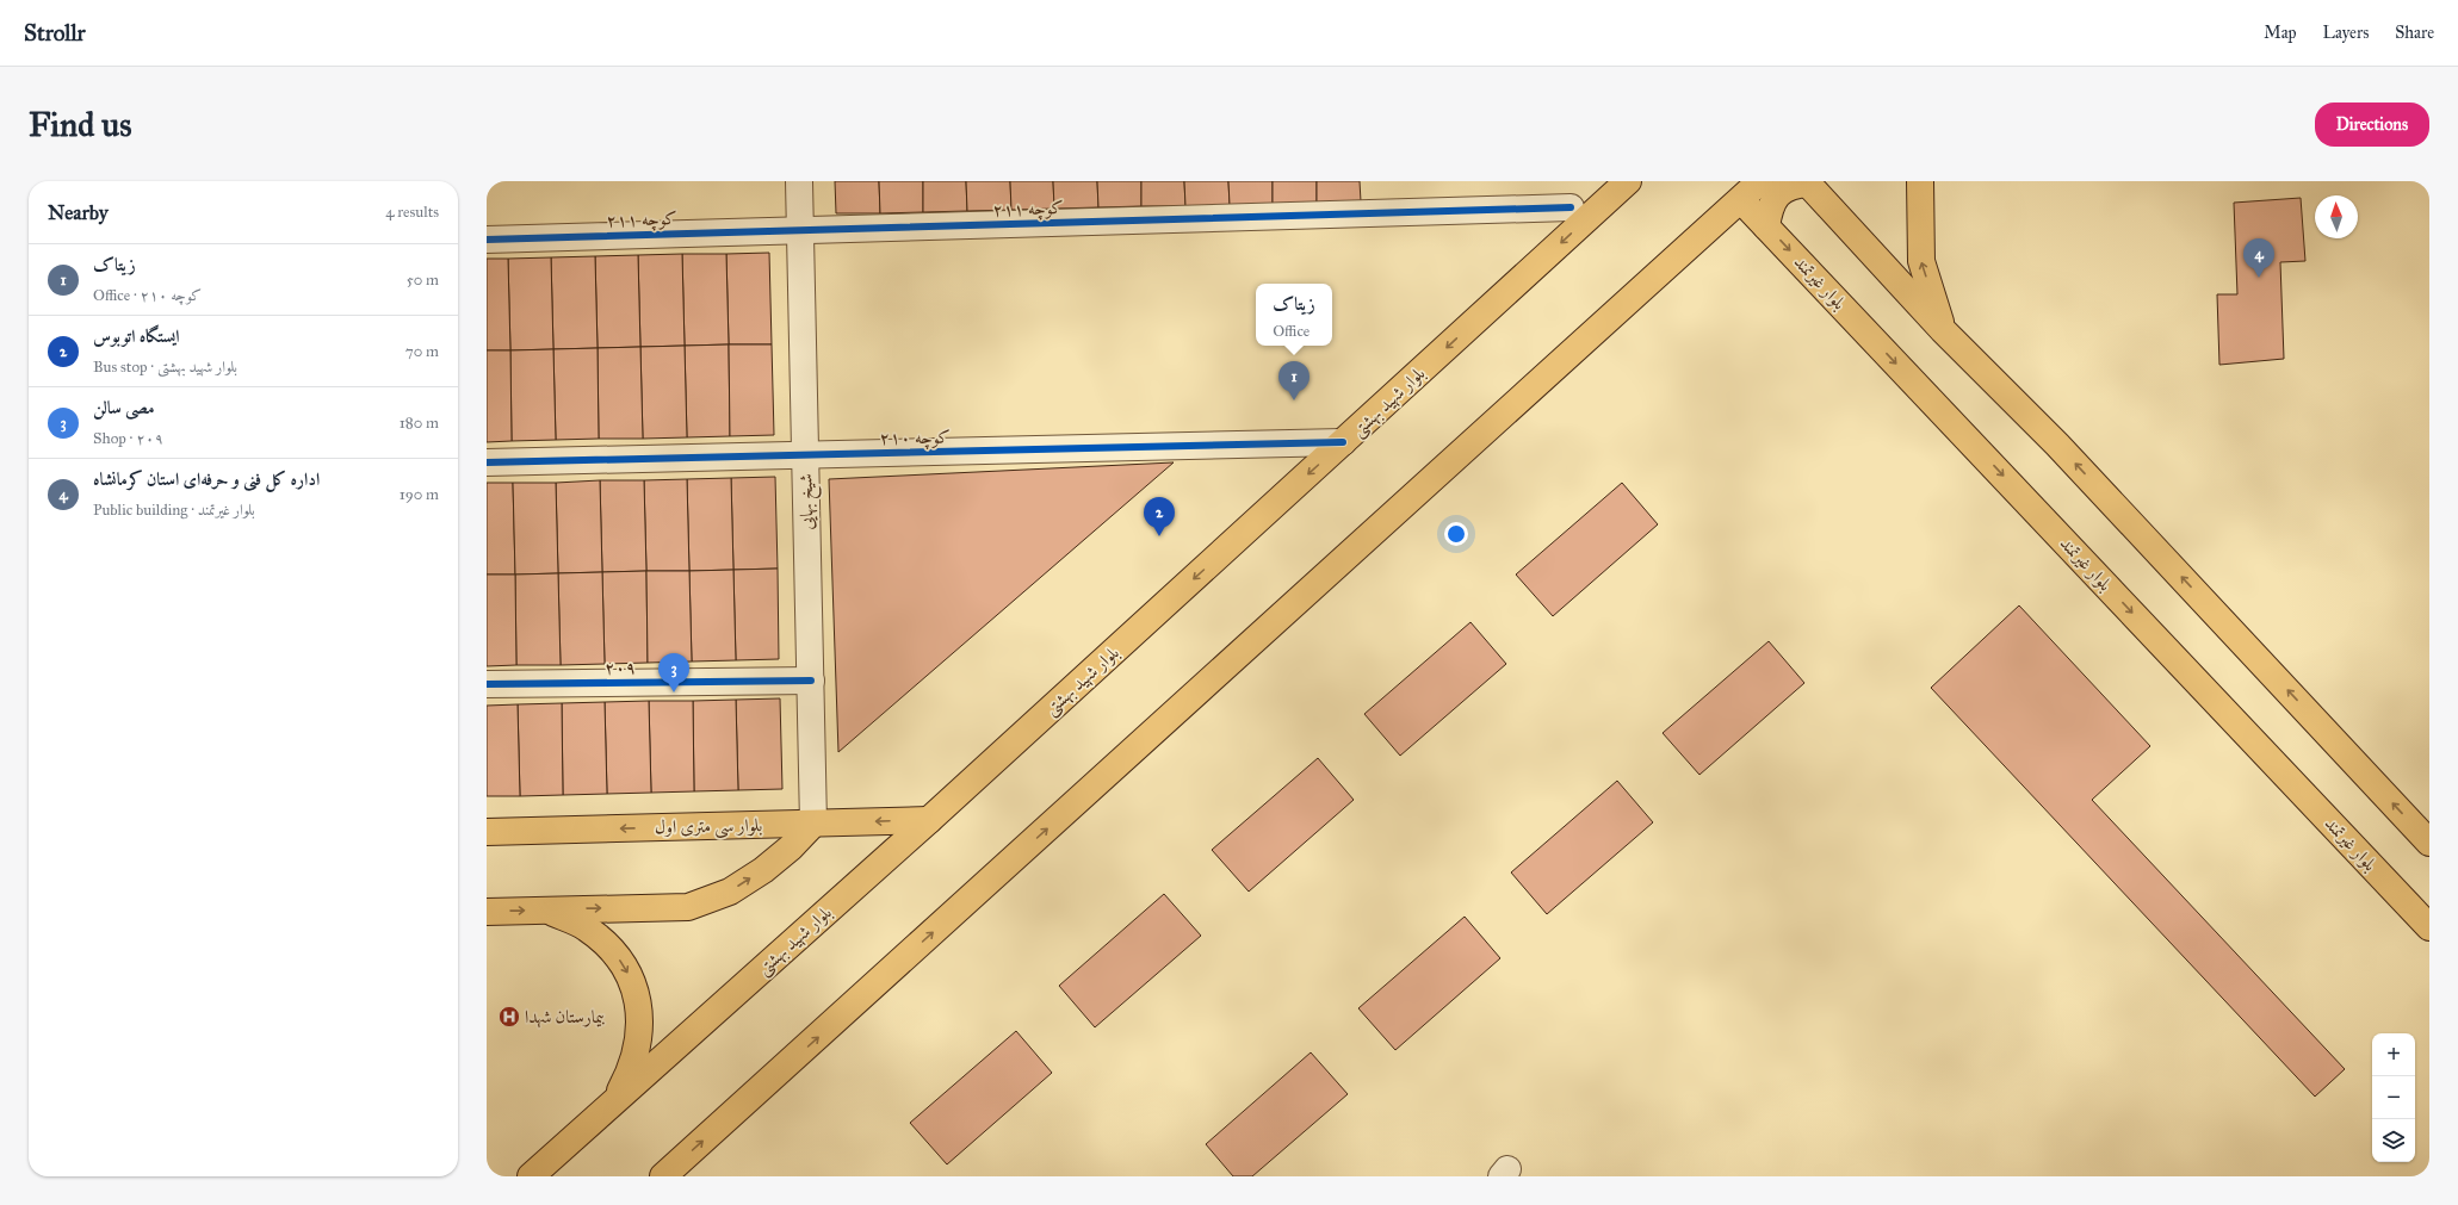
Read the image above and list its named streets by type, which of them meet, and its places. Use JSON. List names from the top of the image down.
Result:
{
  "streets": {
    "main road": ["بلوار غیرتمند", "بلوار شهید بهشتی", "بلوار سی متری اول"],
    "street": [
      "کوچه ۲۱۱",
      "کوچه ۲۱۰",
      "شیخ بهایی",
      "۲۰۹"
    ]
  },
  "crossings": [
    ["کوچه ۲۱۱", "شیخ بهایی"],
    ["بلوار شهید بهشتی", "کوچه ۲۱۰"],
    ["بلوار شهید بهشتی", "بلوار سی متری اول"],
    ["کوچه ۲۱۰", "شیخ بهایی"],
    ["شیخ بهایی", "۲۰۹"],
    ["شیخ بهایی", "بلوار سی متری اول"]
  ],
  "places": {
    "hospital": ["بیمارستان شهدا"]
  },
  "north": "top",
  "page": {
    "header": "Strollr",
    "nav": ["Map", "Layers", "Share"],
    "buttons": "Directions",
    "title": "Find us",
    "heading": ["Nearby", "4 results"],
    "pins": [
      "4",
      "1",
      "2",
      "3"
    ],
    "list": [
      {
        "mark": "1",
        "name": "زیتاک",
        "note": "Office · کوچه ۲۱۰",
        "value": "50 m"
      },
      {
        "mark": "2",
        "name": "ایستگاه اتوبوس",
        "note": "Bus stop · بلوار شهید بهشتی",
        "value": "70 m"
      },
      {
        "mark": "3",
        "name": "مصی سالن",
        "note": "Shop · ۲۰۹",
        "value": "180 m"
      },
      {
        "mark": "4",
        "name": "اداره کل فنی و حرفه‌ای استان کرمانشاه",
        "note": "Public building · بلوار غیرتمند",
        "value": "190 m"
      }
    ],
    "popup": ["زیتاک", "Office"],
    "map_buttons": ["+", "−"]
  }
}
